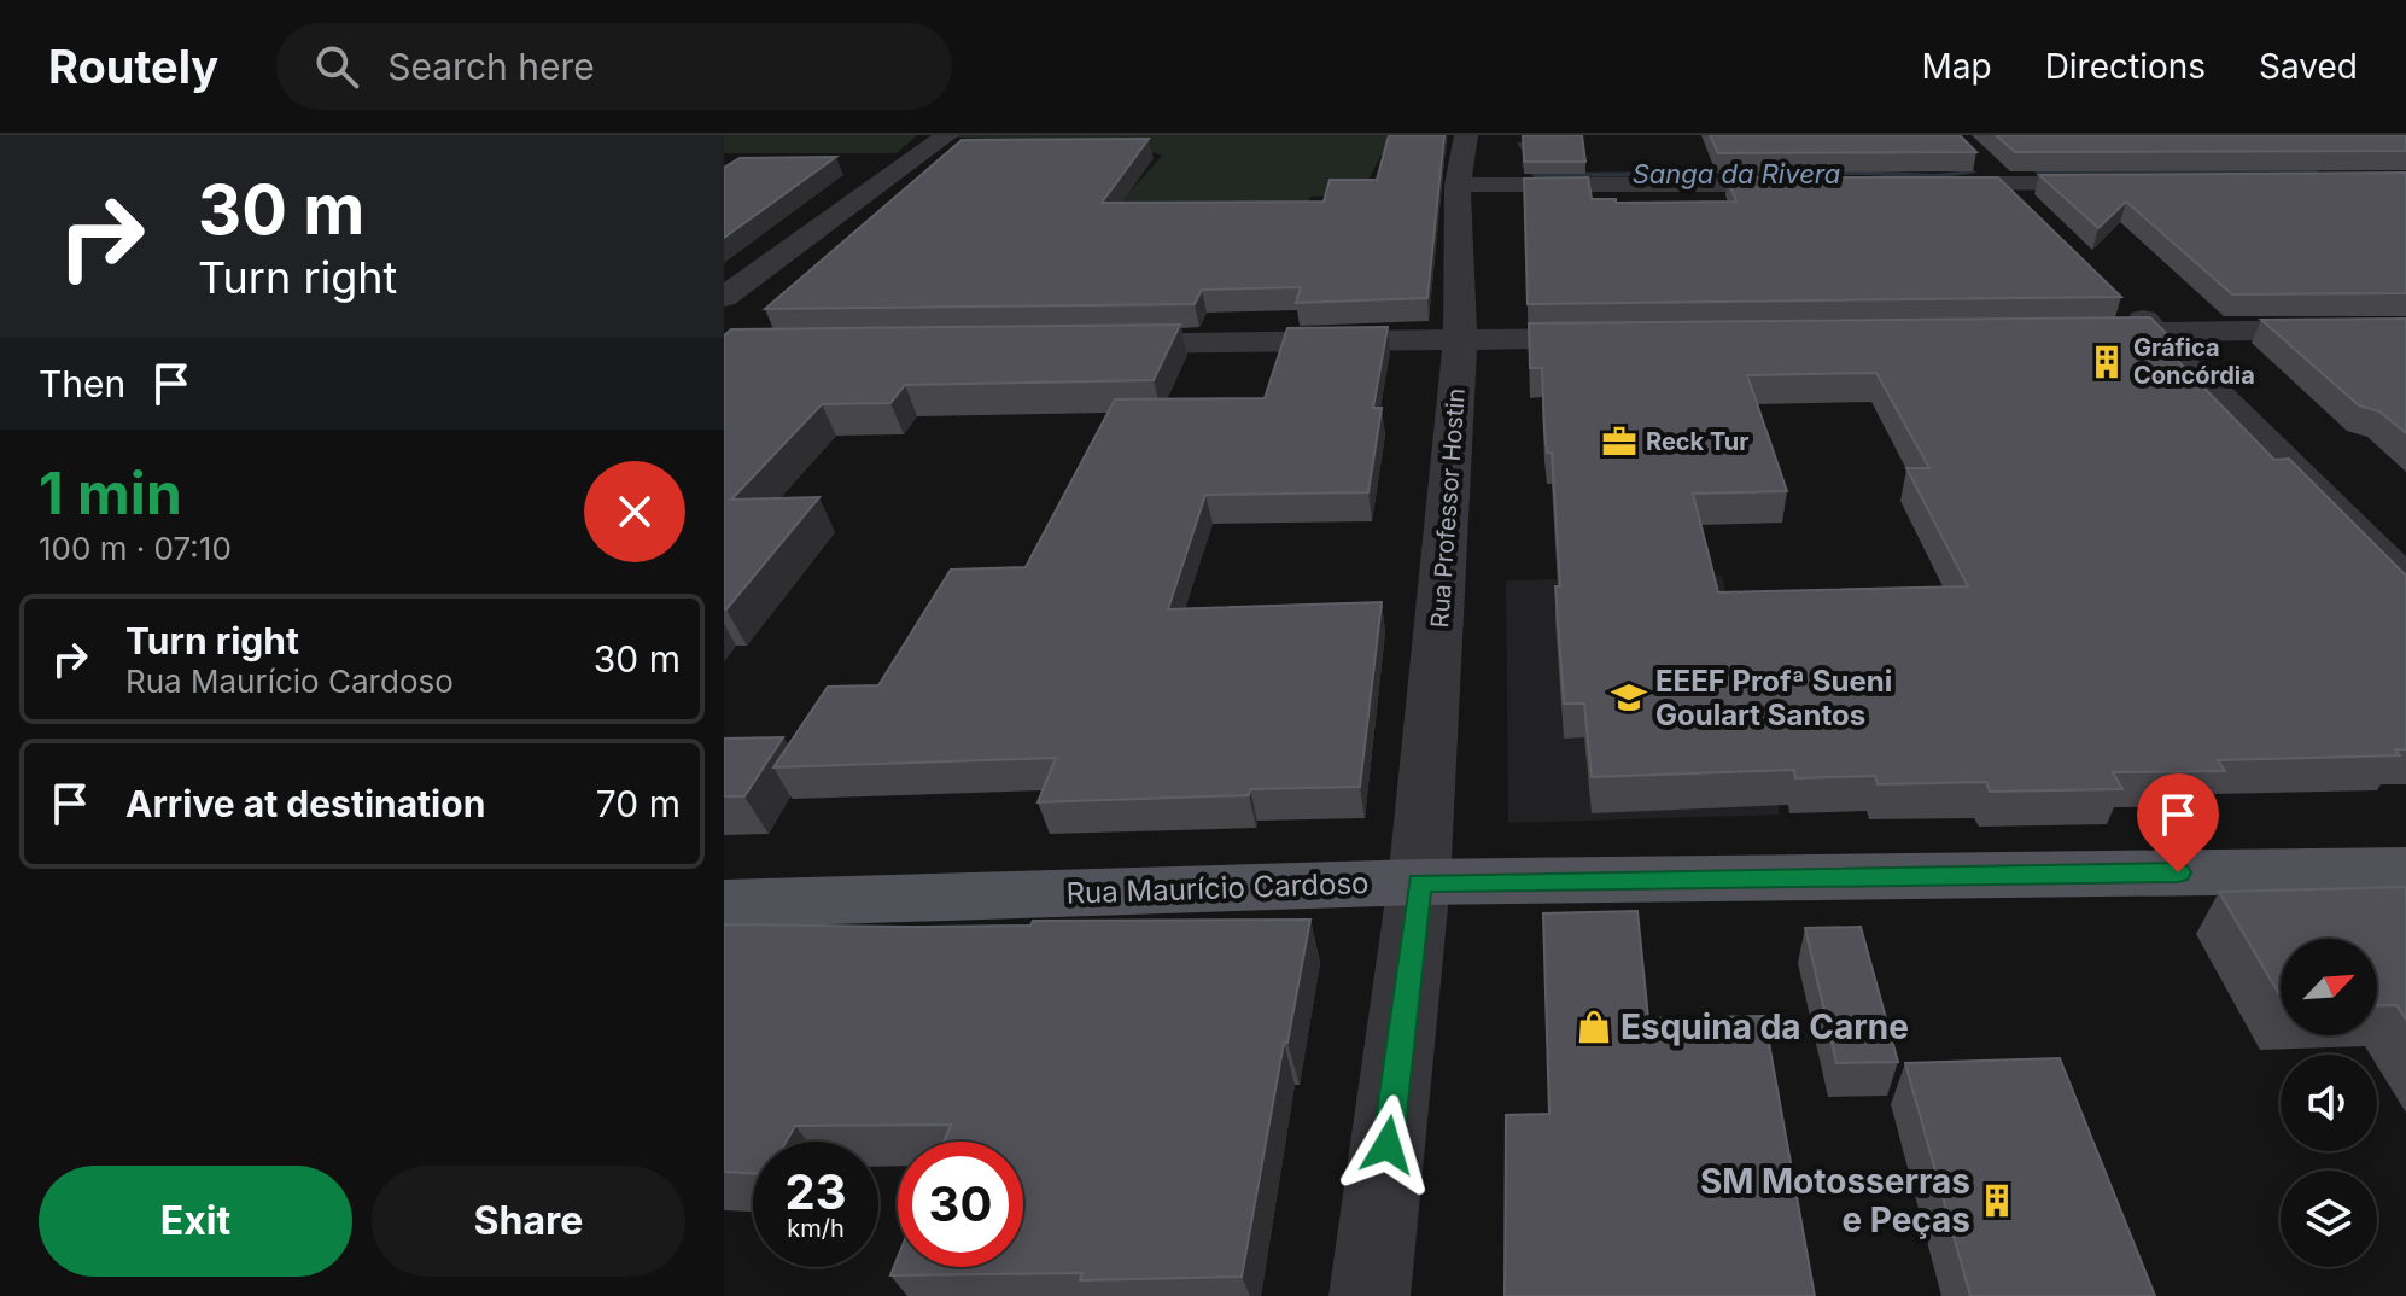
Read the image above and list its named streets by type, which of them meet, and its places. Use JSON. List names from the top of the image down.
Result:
{
  "streets": {
    "main road": ["Rua Maurício Cardoso"],
    "street": ["Rua Professor Hostin"]
  },
  "crossings": [
    ["Rua Professor Hostin", "Rua Maurício Cardoso"]
  ],
  "water": ["Sanga da Rivera"],
  "places": {
    "building": ["Gráfica Concórdia", "SM Motosserras e Peças"],
    "office": ["Reck Tur"],
    "school or university": ["EEEF Profª Sueni Goulart Santos"],
    "shop": ["Esquina da Carne"]
  },
  "north": "top right",
  "page": {
    "header": "Routely",
    "search": "Search here",
    "nav": ["Map", "Directions", "Saved"],
    "turn": ["30 m", "Turn right"],
    "then": "Then",
    "heading": ["1 min", "100 m · 07:10"],
    "list": [
      {
        "name": "Turn right",
        "note": "Rua Maurício Cardoso",
        "value": "30 m"
      },
      {
        "name": "Arrive at destination",
        "value": "70 m"
      }
    ],
    "speed": "23 km/h",
    "limit": "30",
    "buttons": ["Exit", "Share"]
  }
}
